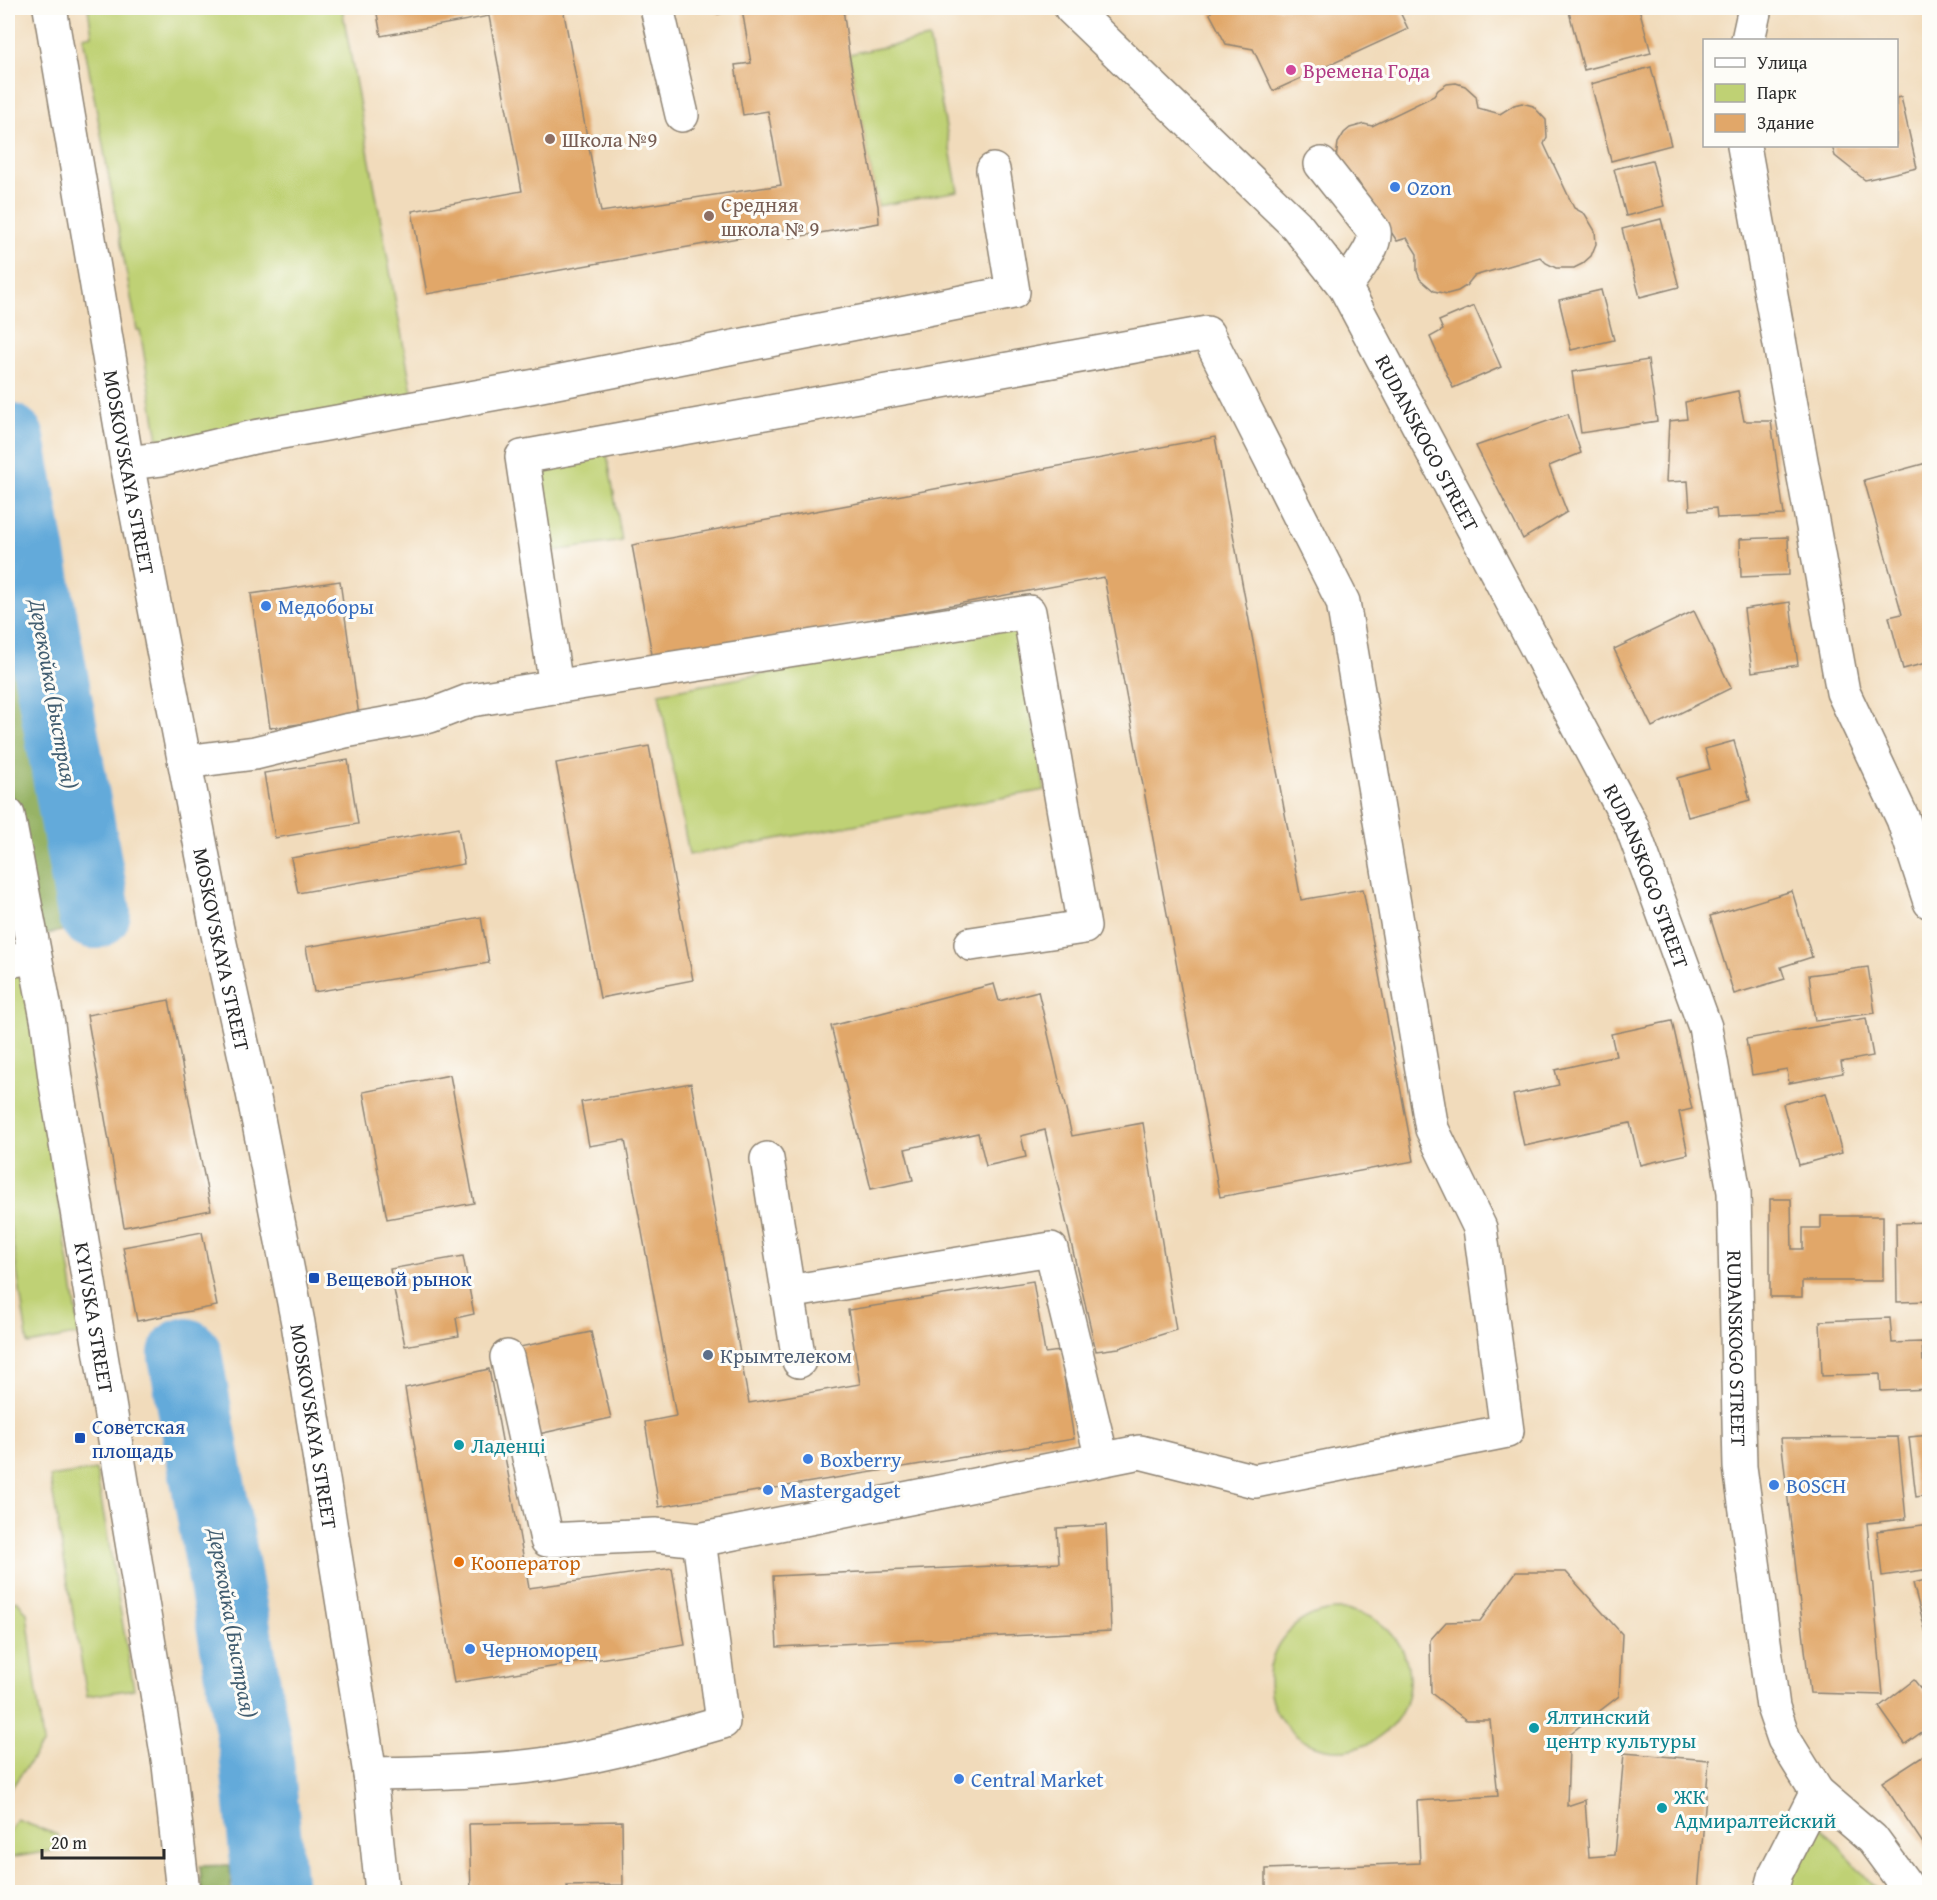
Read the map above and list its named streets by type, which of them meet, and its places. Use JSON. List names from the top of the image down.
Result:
{
  "streets": {
    "main road": ["RUDANSKOGO STREET", "MOSKOVSKAYA STREET", "KYIVSKA STREET"]
  },
  "water": ["Дерекойка (Быстрая)"],
  "places": {
    "other": [
      "Времена Года",
      "Школа №9",
      "Ozon",
      "Средняя школа № 9",
      "Медоборы",
      "Крымтелеком",
      "Ладенці",
      "Boxberry",
      "BOSCH",
      "Mastergadget",
      "Кооператор",
      "Черноморец",
      "Ялтинский центр культуры",
      "Central Market",
      "ЖК Адмиралтейский"
    ],
    "transit": ["Вещевой рынок", "Советская площадь"]
  },
  "legend": ["Улица", "Парк", "Здание"],
  "scale_bar": "20 m"
}
